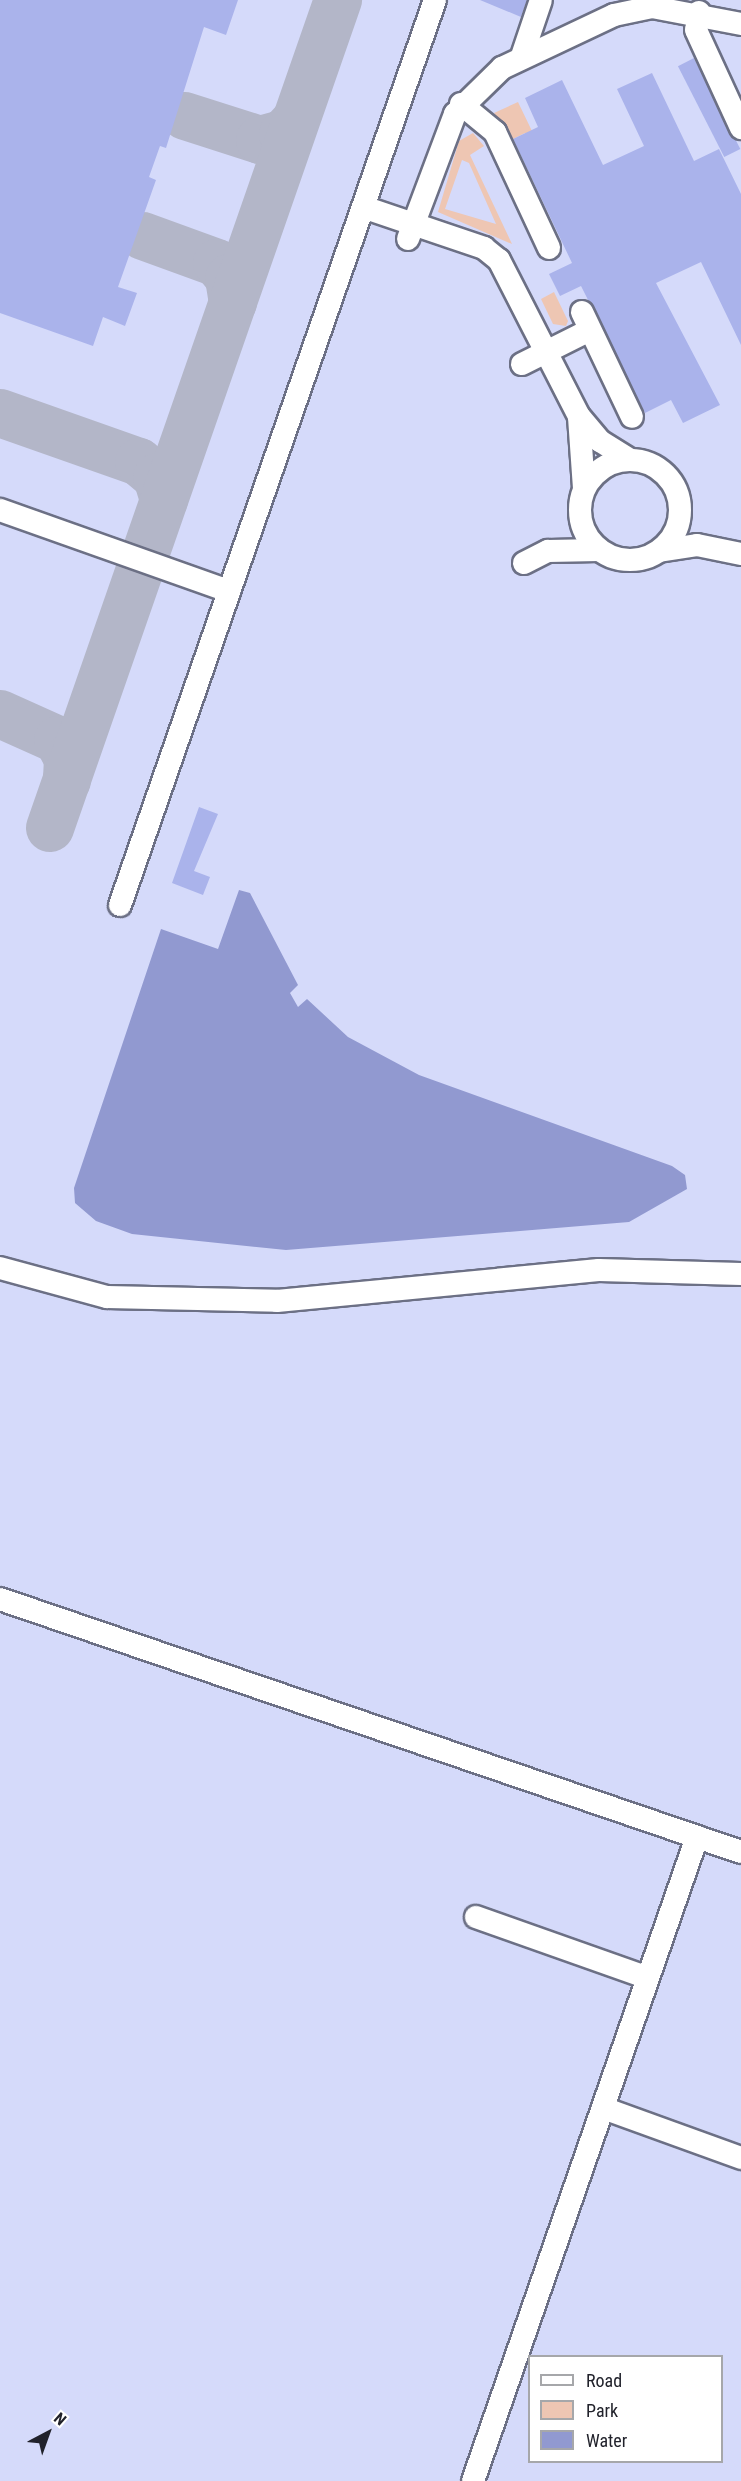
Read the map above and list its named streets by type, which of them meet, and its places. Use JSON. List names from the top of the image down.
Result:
{
  "legend": ["Road", "Park", "Water"],
  "north": "top right"
}
